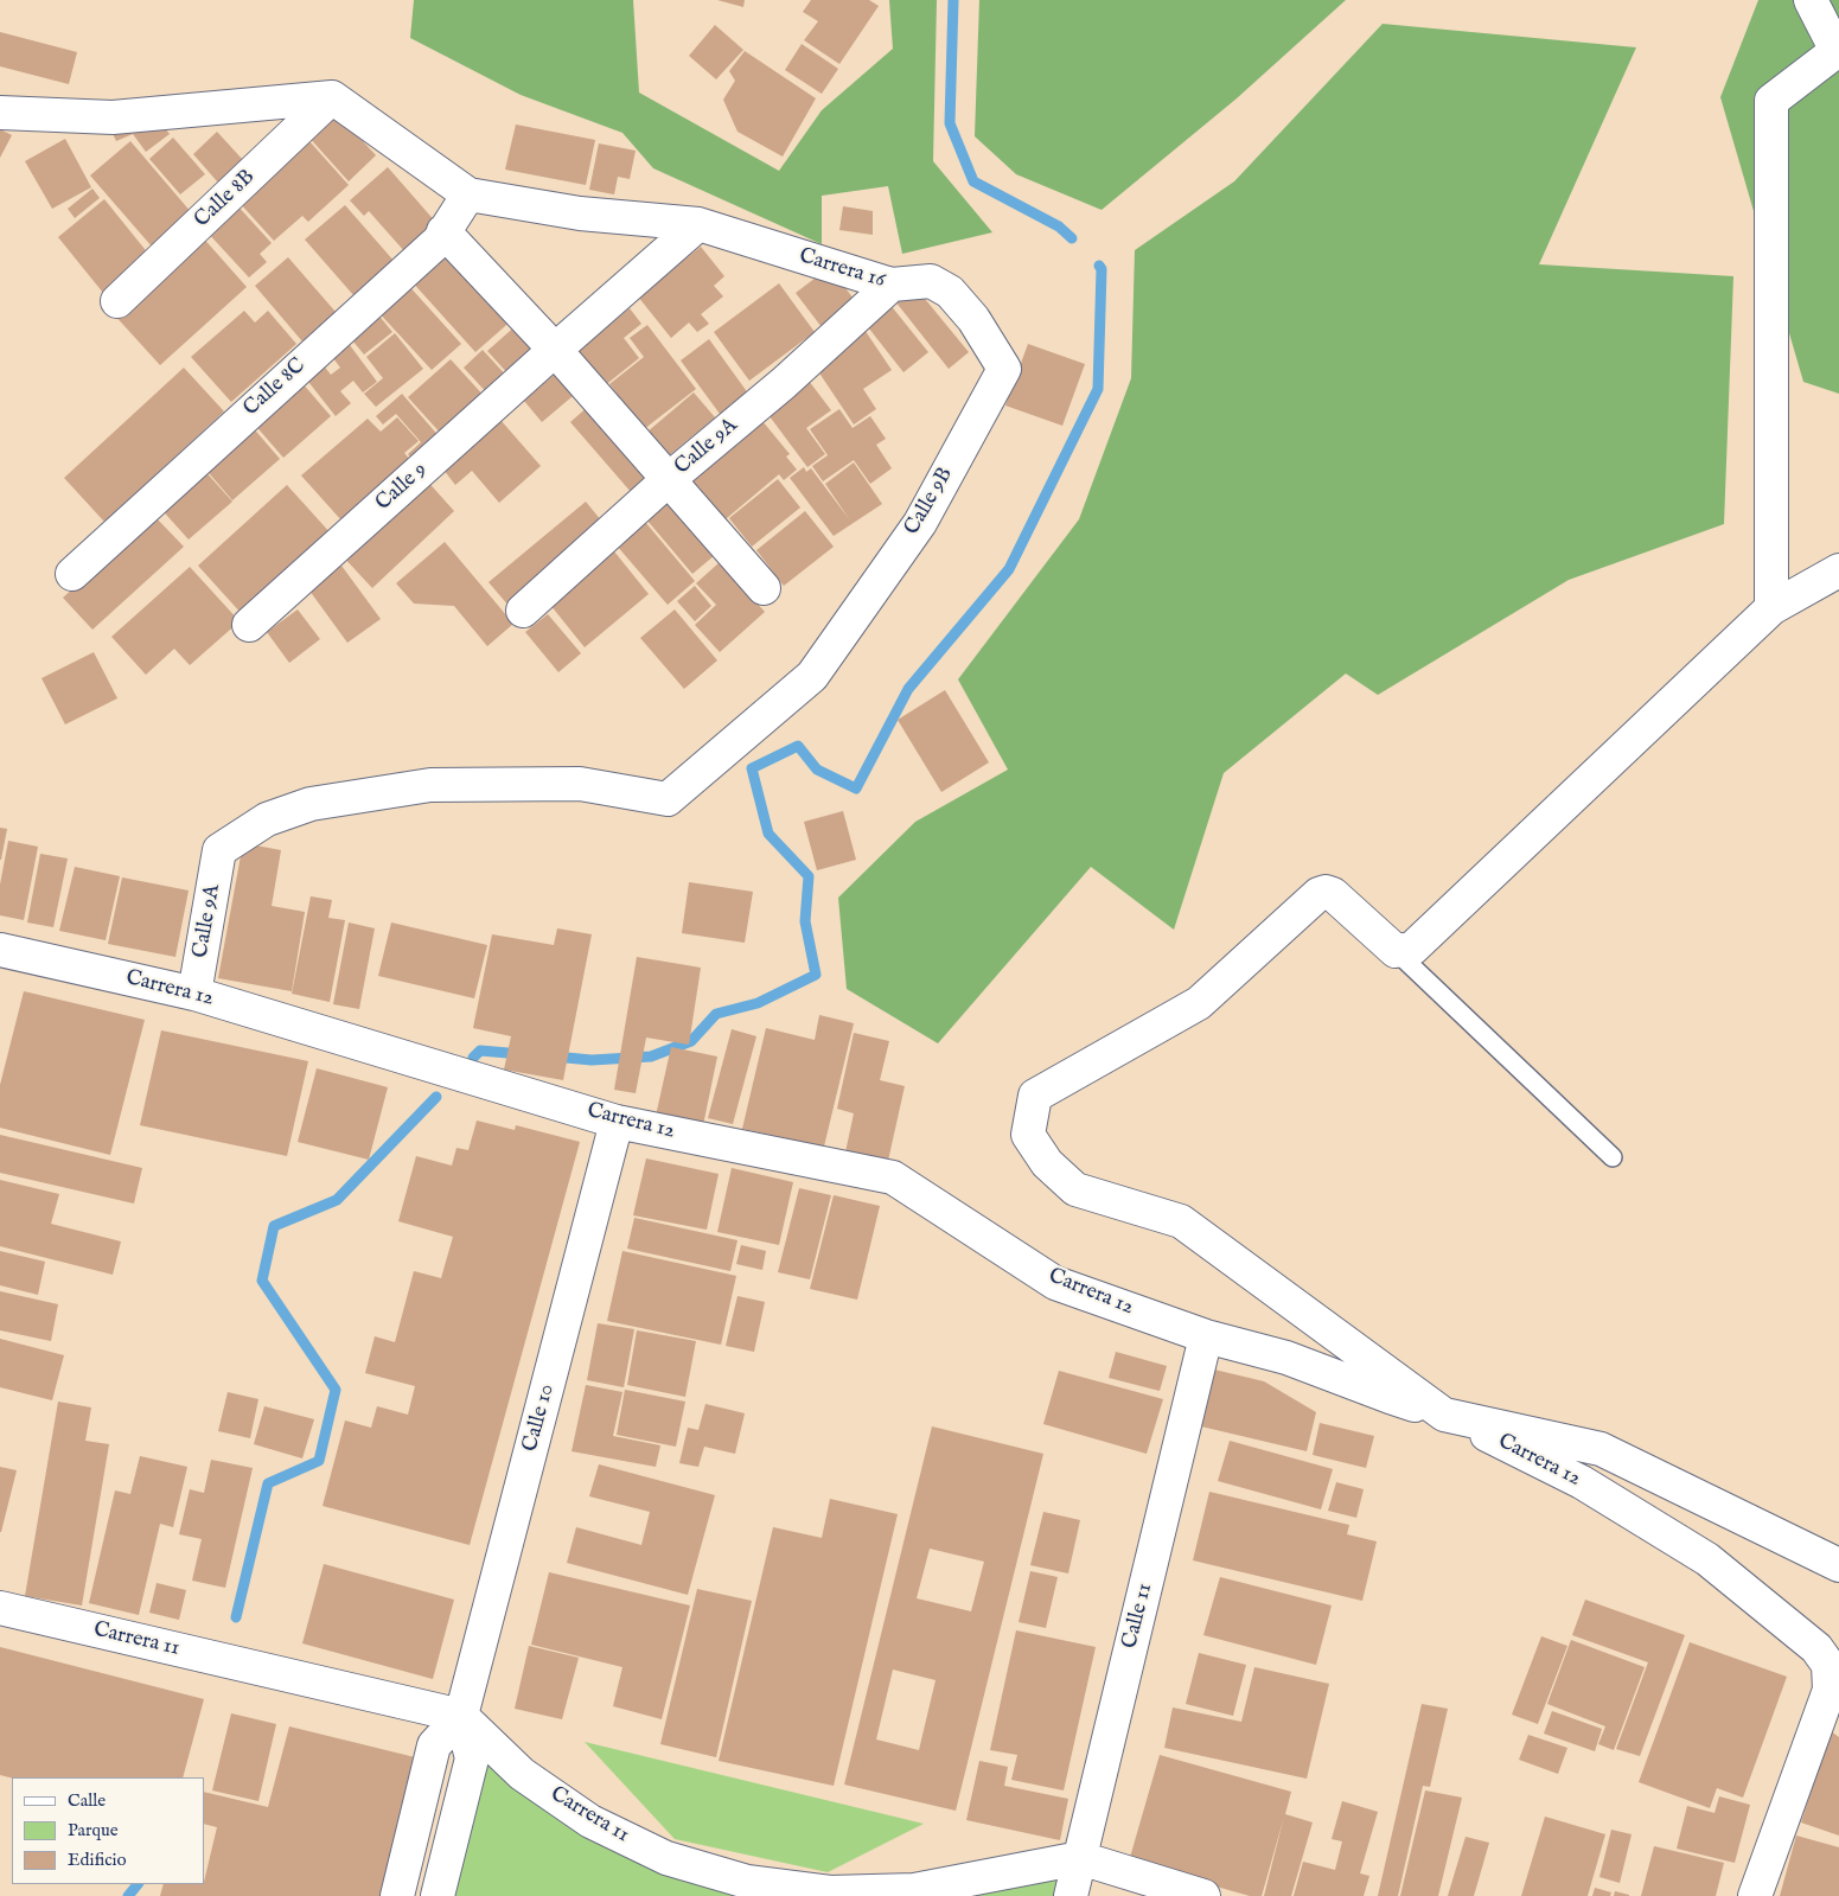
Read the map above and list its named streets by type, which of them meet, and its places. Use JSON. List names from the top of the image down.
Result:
{
  "streets": {
    "street": [
      "Calle 8B",
      "Carrera 16",
      "Calle 8C",
      "Calle 9A",
      "Calle 9",
      "Calle 9B",
      "Carrera 12",
      "Calle 10",
      "Calle 11",
      "Carrera 11"
    ]
  },
  "crossings": [
    ["Carrera 16", "Calle 8C"],
    ["Carrera 16", "Calle 9A"],
    ["Carrera 16", "Calle 9"],
    ["Carrera 16", "Calle 9B"],
    ["Calle 9A", "Calle 9B"],
    ["Calle 9A", "Carrera 12"],
    ["Carrera 12", "Calle 10"],
    ["Carrera 12", "Calle 11"],
    ["Calle 10", "Carrera 11"],
    ["Calle 11", "Carrera 11"]
  ],
  "legend": ["Calle", "Parque", "Edificio"]
}
